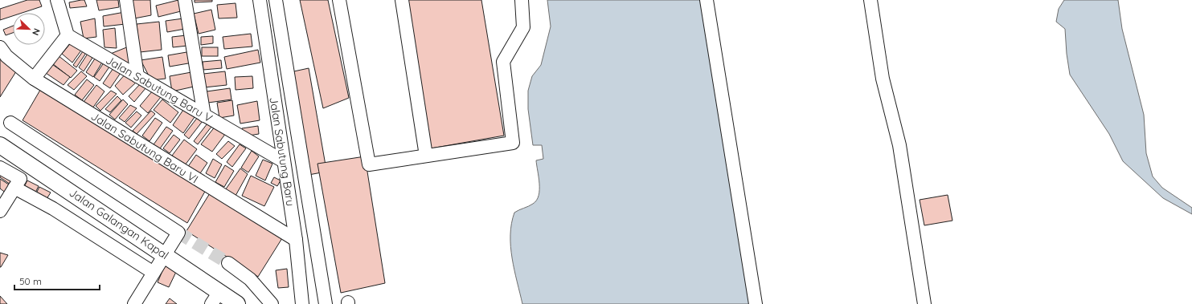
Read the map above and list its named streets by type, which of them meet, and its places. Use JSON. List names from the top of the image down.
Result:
{
  "streets": {
    "main road": ["Jalan Galangan Kapal"],
    "street": ["Jalan Sabutung Baru V", "Jalan Sabutung Baru VI", "Jalan Sabutung Baru"]
  },
  "crossings": [
    ["Jalan Sabutung Baru V", "Jalan Sabutung Baru"],
    ["Jalan Sabutung Baru VI", "Jalan Sabutung Baru"]
  ],
  "scale_bar": "50 m",
  "north": "bottom right"
}
